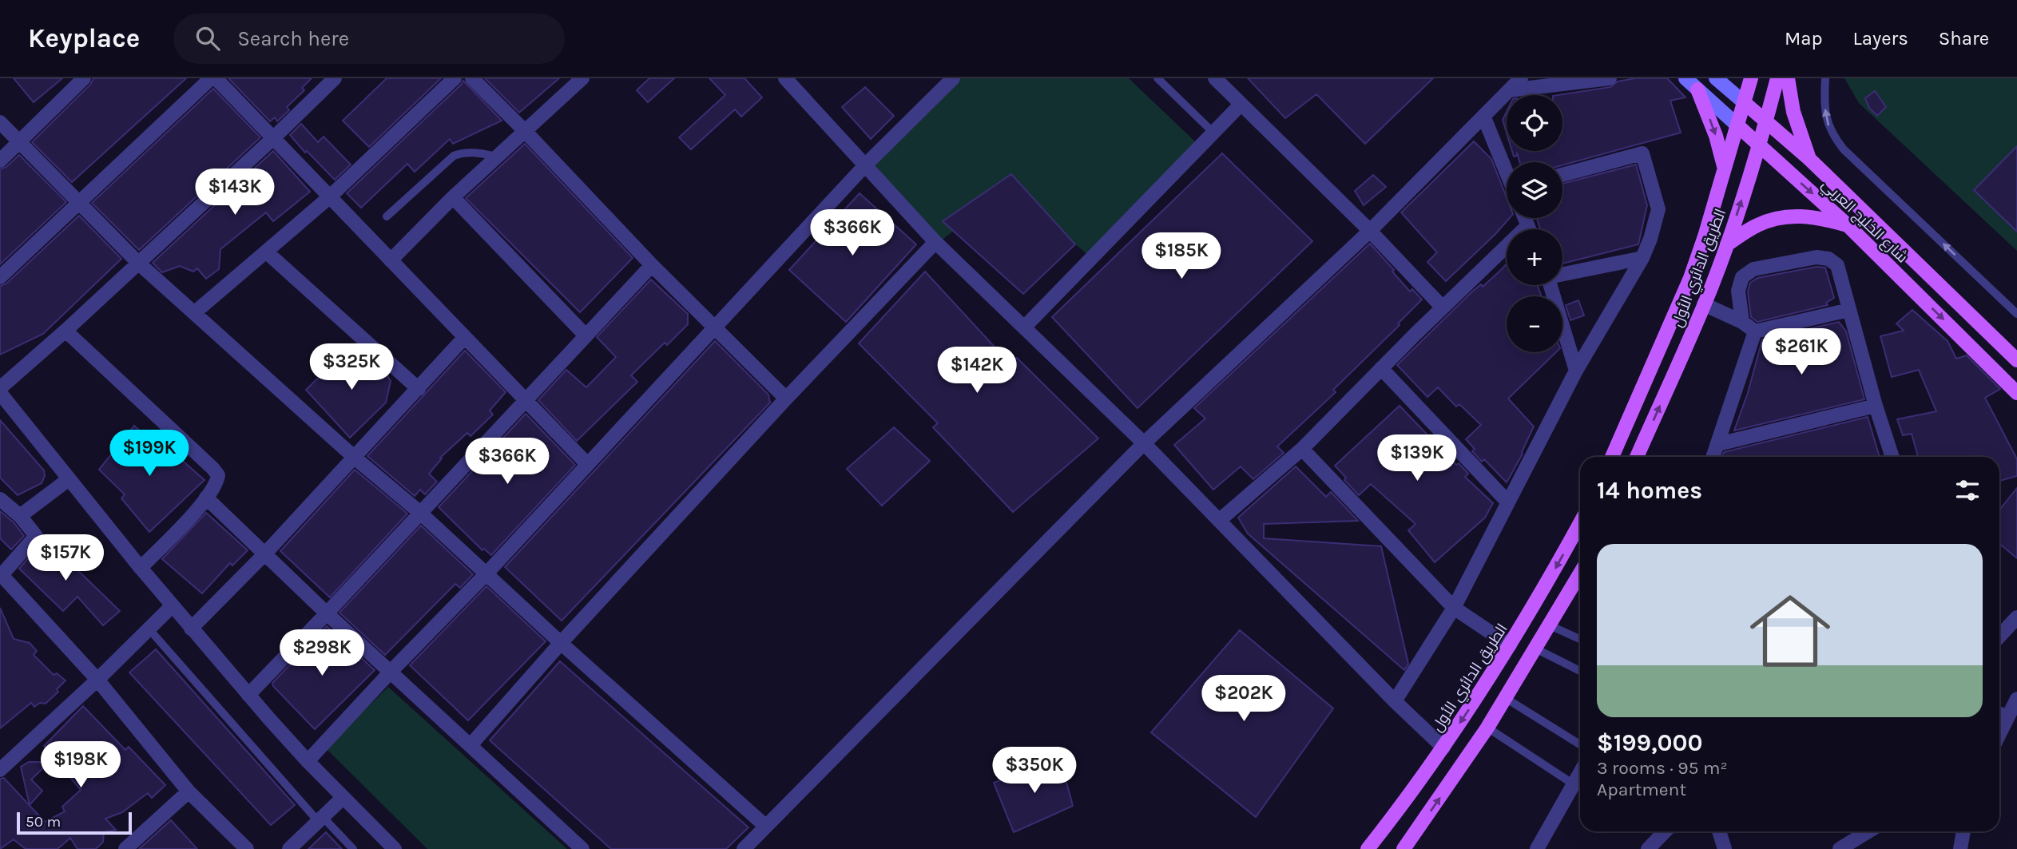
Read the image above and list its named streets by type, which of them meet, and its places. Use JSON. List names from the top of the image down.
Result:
{
  "streets": {
    "main road": ["شارع الخليج العربي", "الطريق الدائري الأول"]
  },
  "crossings": [
    ["شارع الخليج العربي", "الطريق الدائري الأول"]
  ],
  "scale_bar": "50 m",
  "page": {
    "header": "Keyplace",
    "search": "Search here",
    "nav": ["Map", "Layers", "Share"],
    "map_buttons": ["+", "−"],
    "price": [
      "$143K",
      "$366K",
      "$185K",
      "$261K",
      "$325K",
      "$142K",
      "$199K",
      "$139K",
      "$366K",
      "$157K",
      "$298K",
      "$202K",
      "$198K",
      "$350K"
    ],
    "heading": "14 homes",
    "list": [
      {
        "name": "$199,000",
        "note": "3 rooms · 95 m² · Apartment"
      }
    ],
    "scale": "50 m"
  }
}
